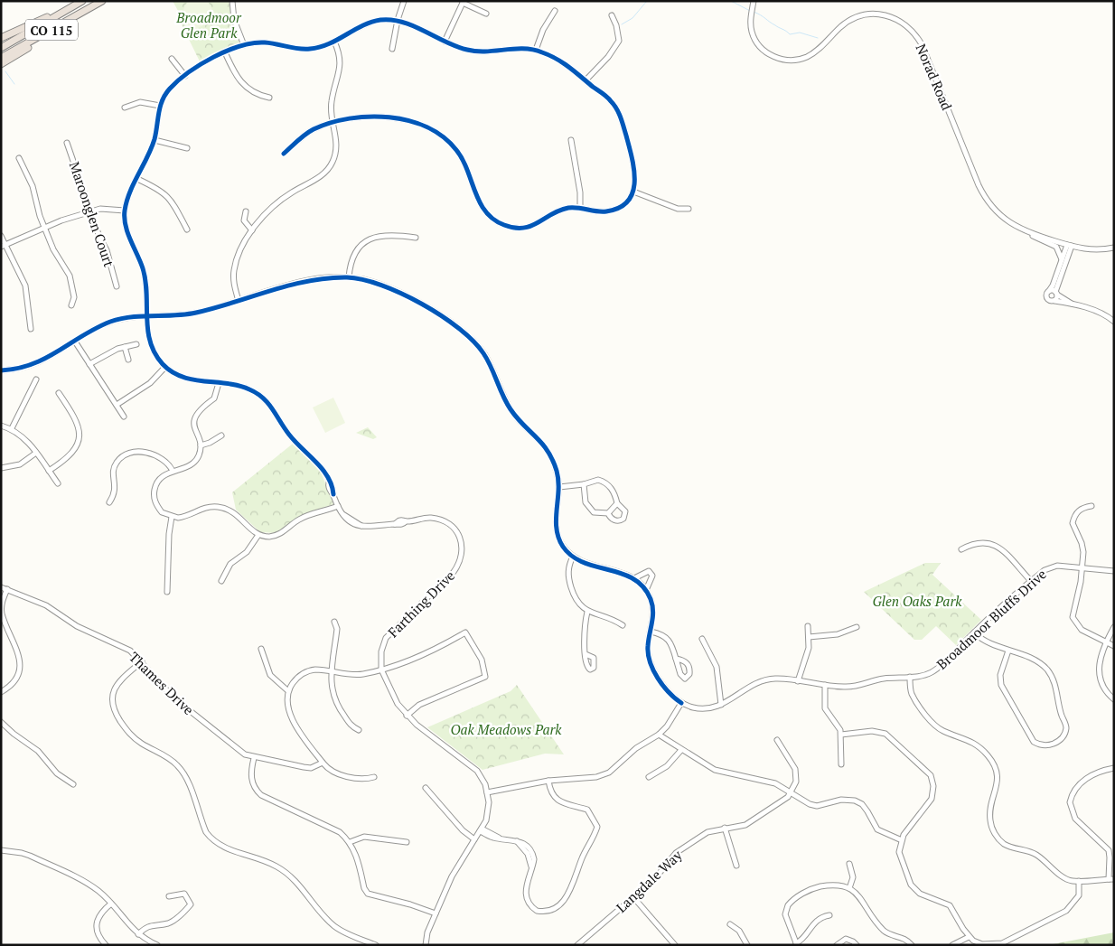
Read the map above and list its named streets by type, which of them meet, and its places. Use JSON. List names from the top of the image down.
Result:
{
  "streets": {
    "highway": ["CO 115"],
    "street": [
      "Norad Road",
      "Maroonglen Court",
      "Farthing Drive",
      "Broadmoor Bluffs Drive",
      "Thames Drive",
      "Langdale Way"
    ]
  },
  "parks": ["Broadmoor Glen Park", "Glen Oaks Park", "Oak Meadows Park"]
}
